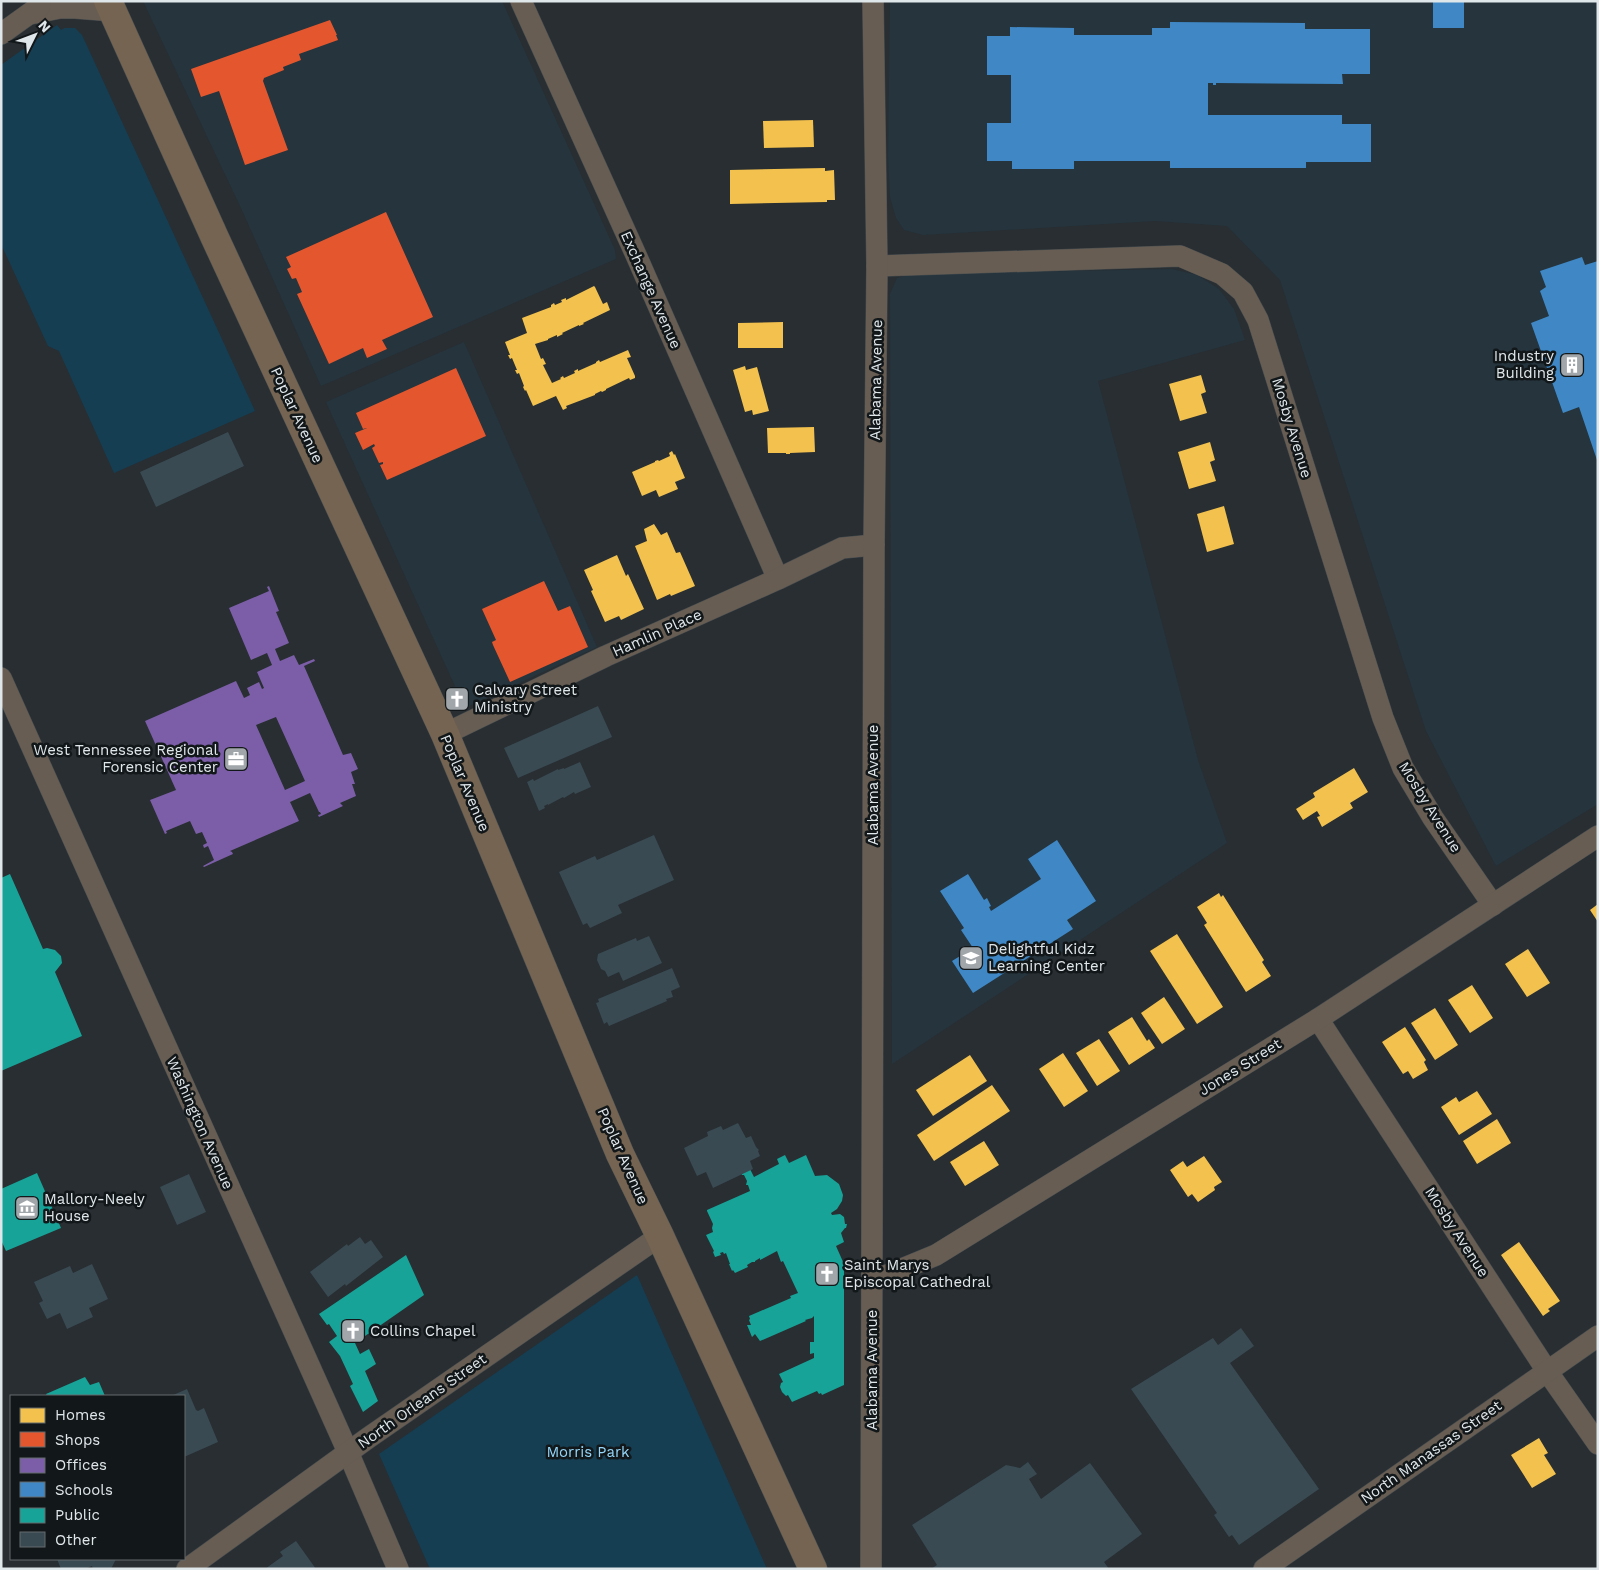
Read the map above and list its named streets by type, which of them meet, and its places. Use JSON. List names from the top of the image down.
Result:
{
  "streets": {
    "main road": ["Poplar Avenue"],
    "street": [
      "Exchange Avenue",
      "Alabama Avenue",
      "Mosby Avenue",
      "Hamlin Place",
      "Jones Street",
      "Washington Avenue",
      "North Orleans Street",
      "North Manassas Street"
    ]
  },
  "crossings": [
    ["Exchange Avenue", "Hamlin Place"],
    ["Alabama Avenue", "Mosby Avenue"],
    ["Alabama Avenue", "Hamlin Place"],
    ["Alabama Avenue", "Jones Street"],
    ["Poplar Avenue", "Hamlin Place"],
    ["Poplar Avenue", "North Orleans Street"],
    ["Mosby Avenue", "Jones Street"],
    ["Mosby Avenue", "North Manassas Street"],
    ["Washington Avenue", "North Orleans Street"]
  ],
  "parks": ["Morris Park"],
  "places": {
    "building": ["Industry Building"],
    "church": ["Calvary Street Ministry", "Saint Marys Episcopal Cathedral", "Collins Chapel"],
    "office": ["West Tennessee Regional Forensic Center"],
    "school or university": ["Delightful Kidz Learning Center"],
    "museum": ["Mallory-Neely House"]
  },
  "legend": [
    "Homes",
    "Shops",
    "Offices",
    "Schools",
    "Public",
    "Other"
  ],
  "north": "top right"
}
